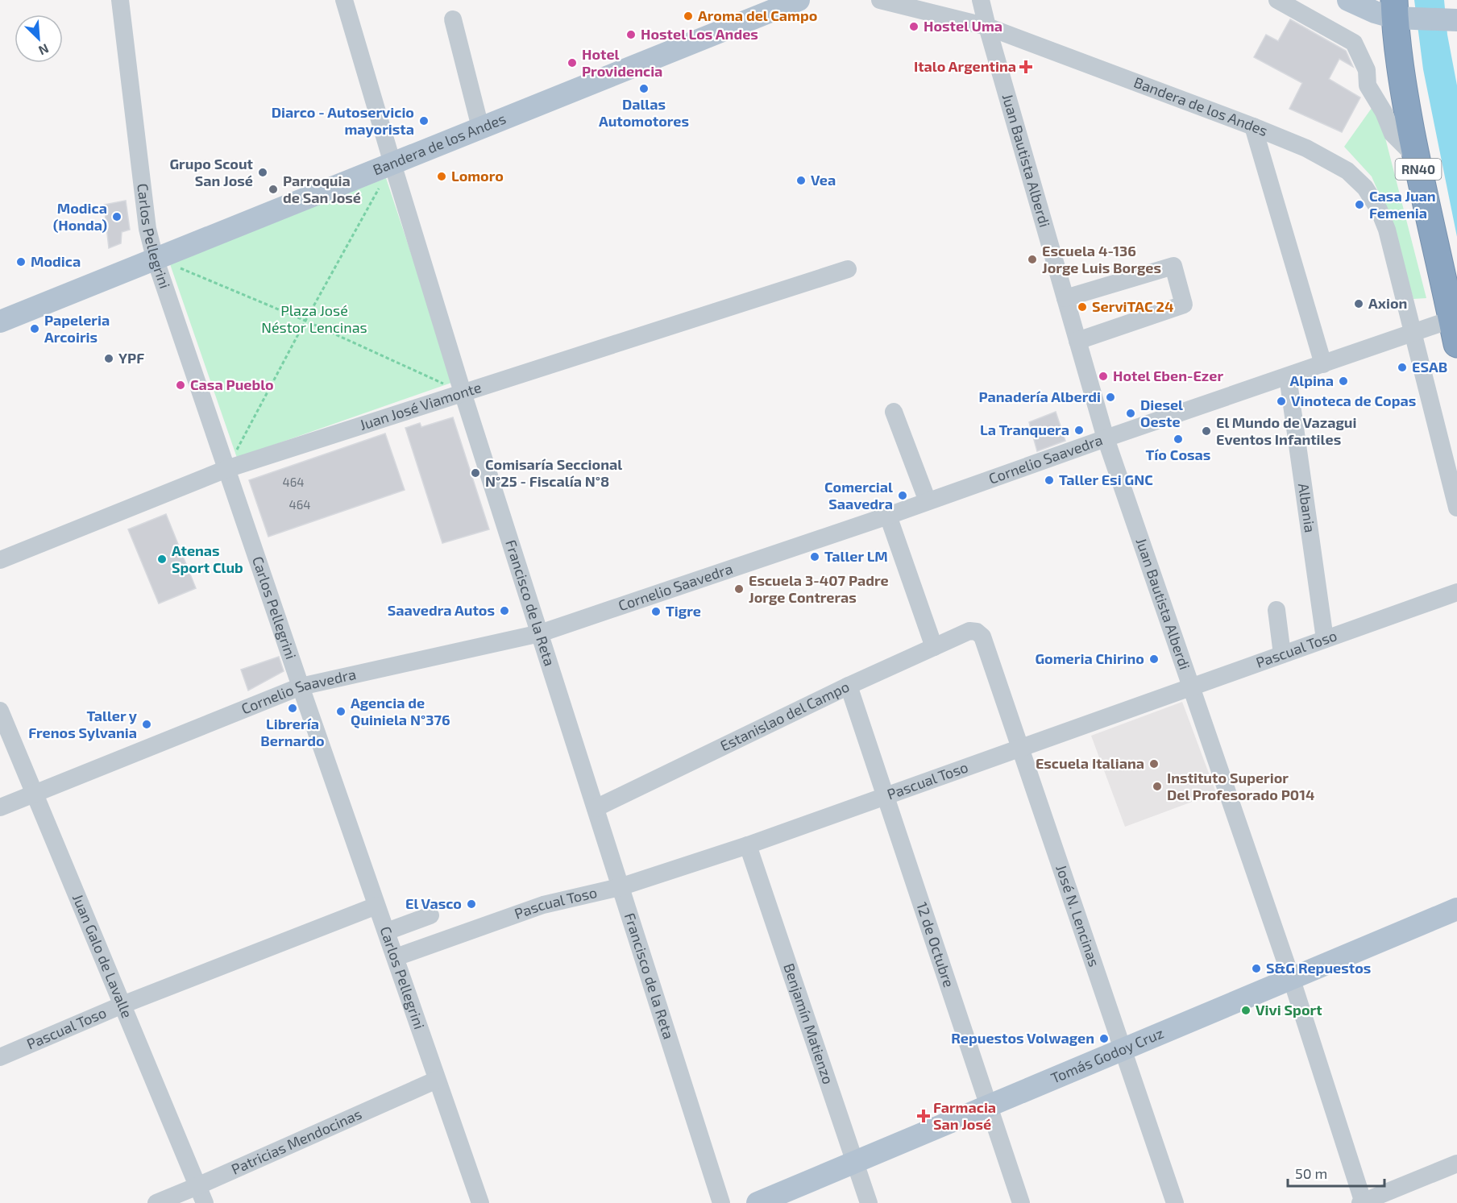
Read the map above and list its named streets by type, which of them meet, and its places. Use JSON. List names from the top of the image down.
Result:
{
  "streets": {
    "highway": ["RN40"],
    "main road": ["Bandera de los Andes", "Tomás Godoy Cruz"],
    "street": [
      "Juan Bautista Alberdi",
      "Carlos Pellegrini",
      "Juan José Viamonte",
      "Cornelio Saavedra",
      "Albania",
      "Francisco de la Reta",
      "Pascual Toso",
      "Estanislao del Campo",
      "José N. Lencinas",
      "12 de Octubre",
      "Juan Galo de Lavalle",
      "Benjamín Matienzo",
      "Patricias Mendocinas"
    ]
  },
  "crossings": [
    ["Bandera de los Andes", "Juan Bautista Alberdi"],
    ["Bandera de los Andes", "Carlos Pellegrini"],
    ["Bandera de los Andes", "Cornelio Saavedra"],
    ["Bandera de los Andes", "Francisco de la Reta"],
    ["Juan Bautista Alberdi", "Cornelio Saavedra"],
    ["Juan Bautista Alberdi", "Pascual Toso"],
    ["Juan Bautista Alberdi", "Tomás Godoy Cruz"],
    ["RN40", "Cornelio Saavedra"],
    ["Carlos Pellegrini", "Juan José Viamonte"],
    ["Carlos Pellegrini", "Cornelio Saavedra"],
    ["Carlos Pellegrini", "Pascual Toso"],
    ["Carlos Pellegrini", "Patricias Mendocinas"],
    ["Juan José Viamonte", "Francisco de la Reta"],
    ["Cornelio Saavedra", "Albania"],
    ["Cornelio Saavedra", "Francisco de la Reta"],
    ["Cornelio Saavedra", "Juan Galo de Lavalle"],
    ["Albania", "Pascual Toso"],
    ["Francisco de la Reta", "Pascual Toso"],
    ["Francisco de la Reta", "Estanislao del Campo"],
    ["Pascual Toso", "José N. Lencinas"],
    ["Pascual Toso", "12 de Octubre"],
    ["Pascual Toso", "Juan Galo de Lavalle"],
    ["Pascual Toso", "Benjamín Matienzo"],
    ["Estanislao del Campo", "José N. Lencinas"],
    ["Estanislao del Campo", "12 de Octubre"],
    ["José N. Lencinas", "Tomás Godoy Cruz"],
    ["12 de Octubre", "Tomás Godoy Cruz"],
    ["Juan Galo de Lavalle", "Patricias Mendocinas"],
    ["Benjamín Matienzo", "Tomás Godoy Cruz"]
  ],
  "parks": ["Plaza José Néstor Lencinas"],
  "places": {
    "other": [
      "Aroma del Campo",
      "Hostel Uma",
      "Hostel Los Andes",
      "Hotel Providencia",
      "Dallas Automotores",
      "Diarco - Autoservicio mayorista",
      "Grupo Scout San José",
      "Lomoro",
      "Vea",
      "Parroquia de San José",
      "Casa Juan Femenia",
      "Modica (Honda)",
      "Escuela 4-136 Jorge Luis Borges",
      "Modica",
      "Axion",
      "ServiTAC 24",
      "Papeleria Arcoiris",
      "YPF",
      "ESAB",
      "Hotel Eben-Ezer",
      "Alpina",
      "Casa Pueblo",
      "Panadería Alberdi",
      "Vinoteca de Copas",
      "Diesel Oeste",
      "La Tranquera",
      "El Mundo de Vazagui Eventos Infantiles",
      "Tío Cosas",
      "Comisaría Seccional N°25 - Fiscalía N°8",
      "Taller Esi GNC",
      "Comercial Saavedra",
      "Taller LM",
      "Atenas Sport Club",
      "Escuela 3-407 Padre Jorge Contreras",
      "Saavedra Autos",
      "Tigre",
      "Gomeria Chirino",
      "Librería Bernardo",
      "Agencia de Quiniela N°376",
      "Taller y Frenos Sylvania",
      "Escuela Italiana",
      "Instituto Superior Del Profesorado P014",
      "El Vasco",
      "S&G Repuestos",
      "Vivi Sport",
      "Repuestos Volwagen"
    ],
    "health": ["Italo Argentina", "Farmacia San José"]
  },
  "house_numbers": ["464", "464"],
  "scale_bar": "50 m",
  "north": "bottom right"
}
